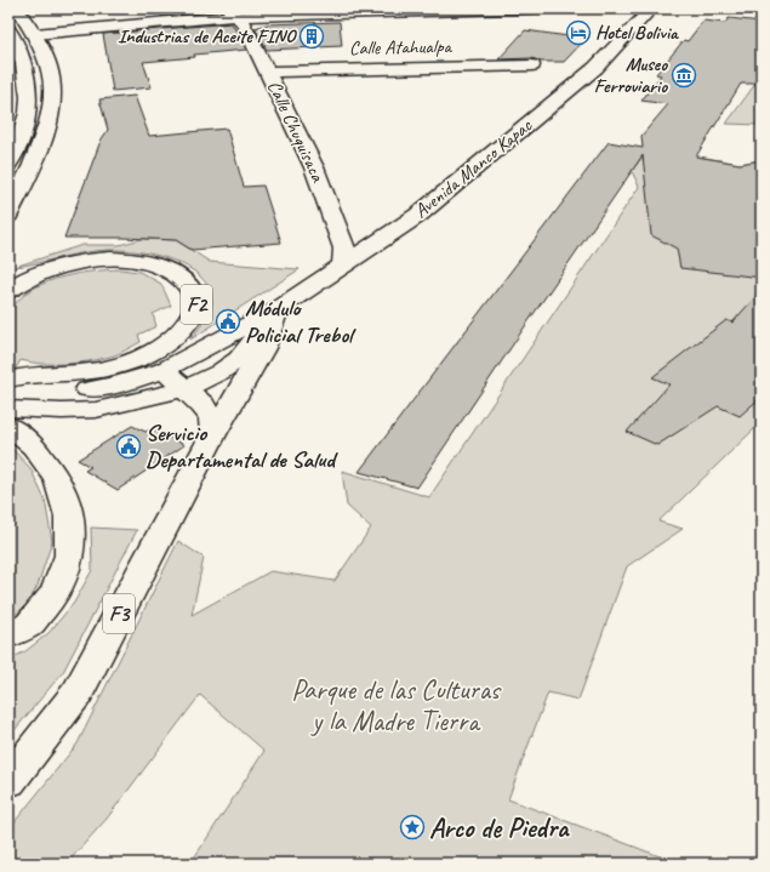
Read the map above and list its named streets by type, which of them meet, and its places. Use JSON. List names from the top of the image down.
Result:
{
  "streets": {
    "main road": [
      "Calle Atahualpa",
      "Calle Chuquisaca",
      "Avenida Manco Kapac",
      "F2",
      "F3"
    ]
  },
  "crossings": [
    ["Calle Atahualpa", "Calle Chuquisaca"],
    ["Calle Chuquisaca", "Avenida Manco Kapac"],
    ["Avenida Manco Kapac", "F2"]
  ],
  "parks": ["Parque de las Culturas y la Madre Tierra"],
  "places": {
    "hotel": ["Hotel Bolivia"],
    "building": ["Industrias de Aceite FINO"],
    "museum": ["Museo Ferroviario"],
    "public building": ["Módulo Policial Trebol", "Servicio Departamental de Salud"],
    "place": ["Arco de Piedra"]
  }
}
